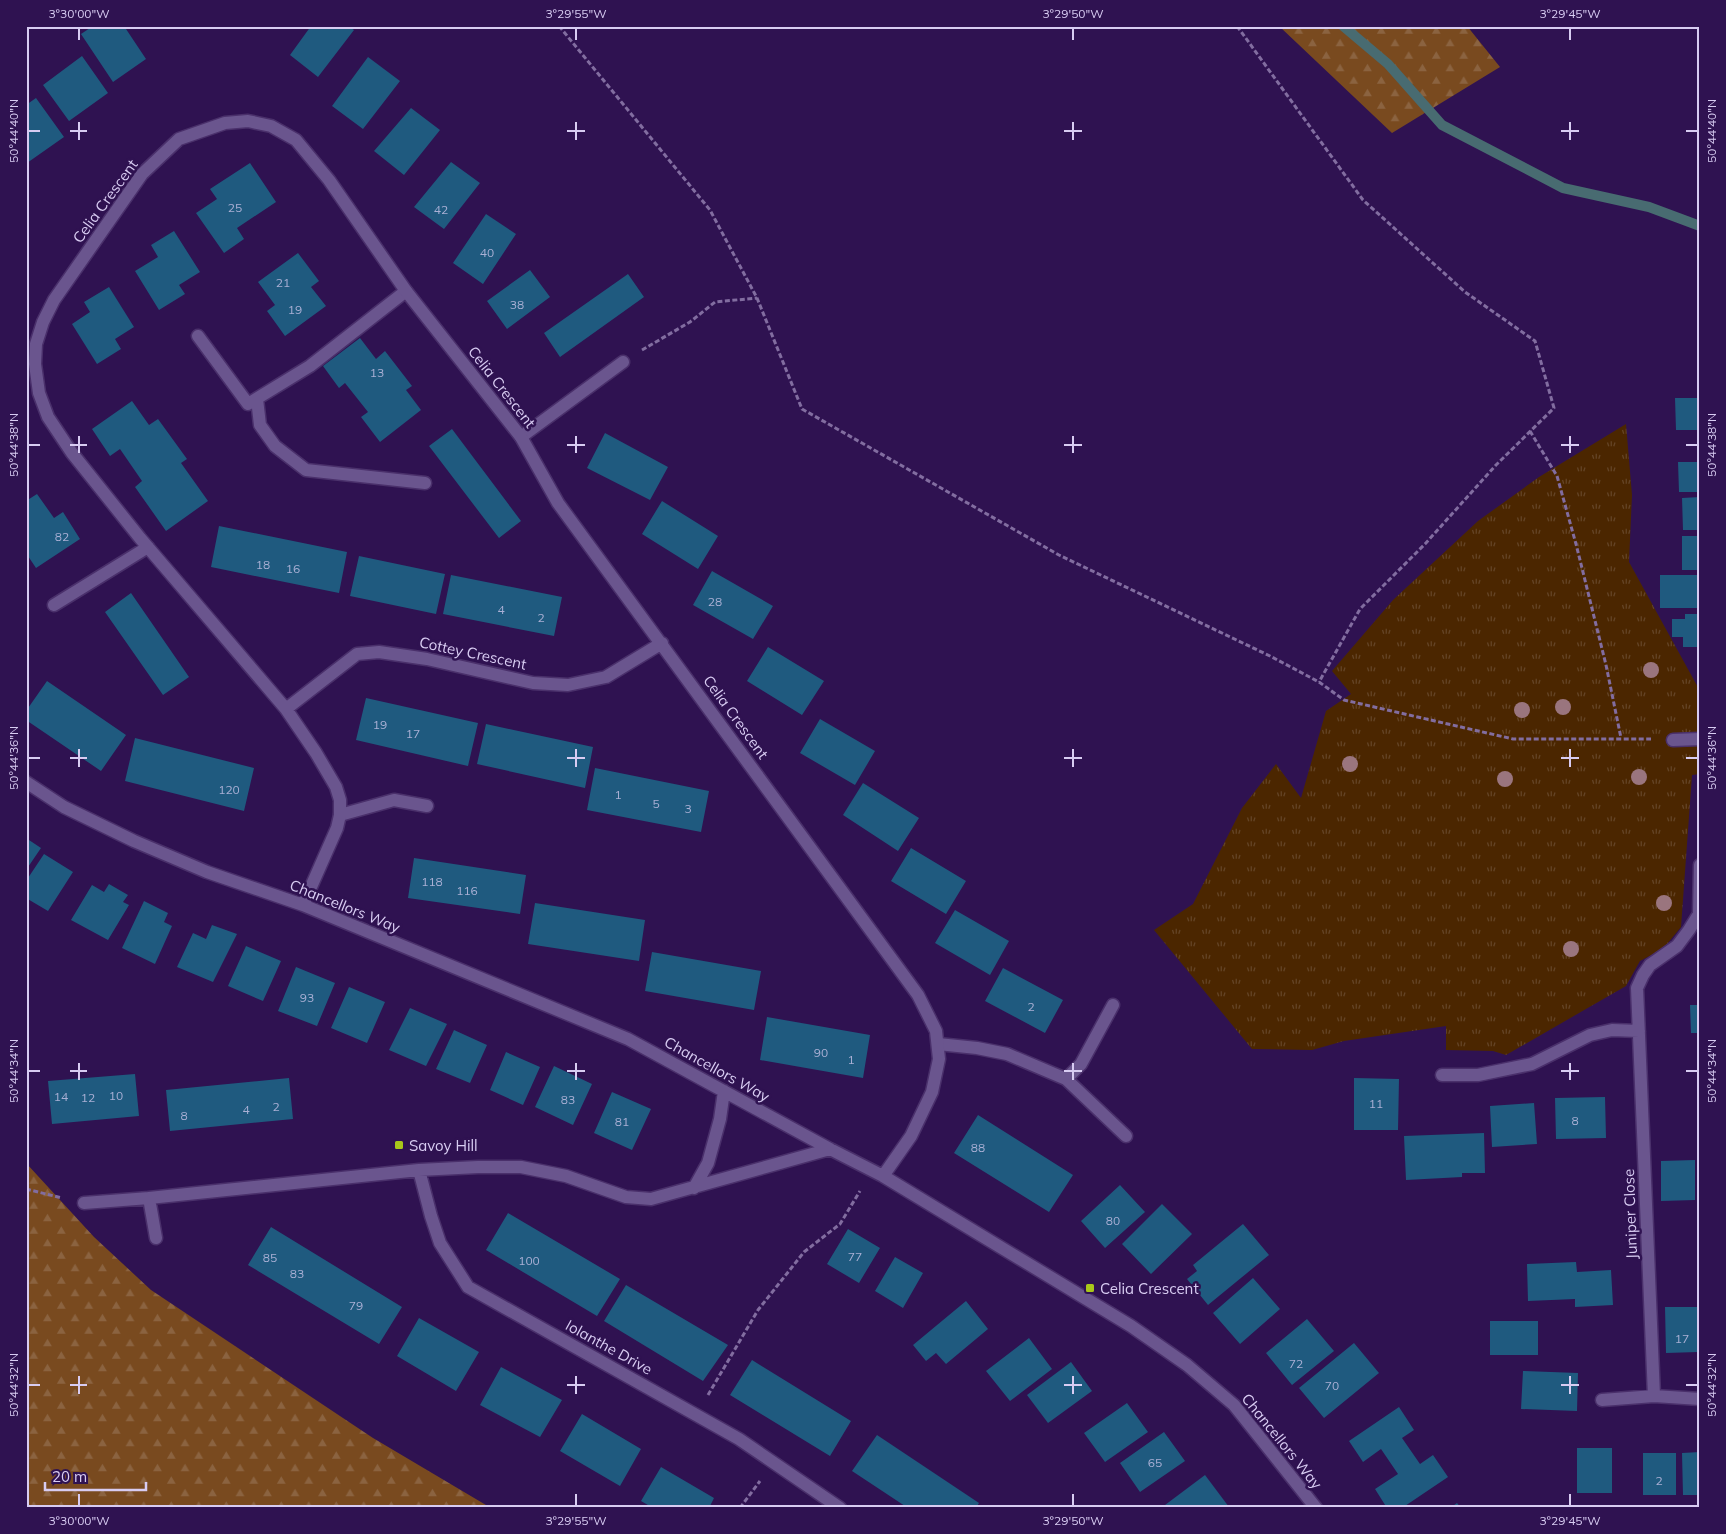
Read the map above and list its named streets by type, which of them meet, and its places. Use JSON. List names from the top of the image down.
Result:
{
  "streets": {
    "street": [
      "Celia Crescent",
      "Cottey Crescent",
      "Chancellors Way",
      "Juniper Close",
      "Iolanthe Drive"
    ]
  },
  "crossings": [
    ["Celia Crescent", "Cottey Crescent"],
    ["Celia Crescent", "Chancellors Way"]
  ],
  "places": {
    "transit": ["Savoy Hill", "Celia Crescent"]
  },
  "house_numbers": [
    "25",
    "42",
    "40",
    "21",
    "38",
    "19",
    "13",
    "82",
    "18",
    "16",
    "28",
    "4",
    "2",
    "19",
    "17",
    "120",
    "1",
    "5",
    "3",
    "118",
    "116",
    "93",
    "2",
    "90",
    "1",
    "10",
    "14",
    "12",
    "83",
    "11",
    "2",
    "4",
    "8",
    "8",
    "81",
    "88",
    "80",
    "77",
    "85",
    "100",
    "83",
    "79",
    "17",
    "72",
    "70",
    "65",
    "2"
  ],
  "scale_bar": "20 m",
  "coordinates": [
    "3°30'00\"W",
    "3°29'55\"W",
    "3°29'50\"W",
    "3°29'45\"W",
    "50°44'40\"N",
    "50°44'38\"N",
    "50°44'36\"N",
    "50°44'34\"N",
    "50°44'32\"N"
  ]
}
